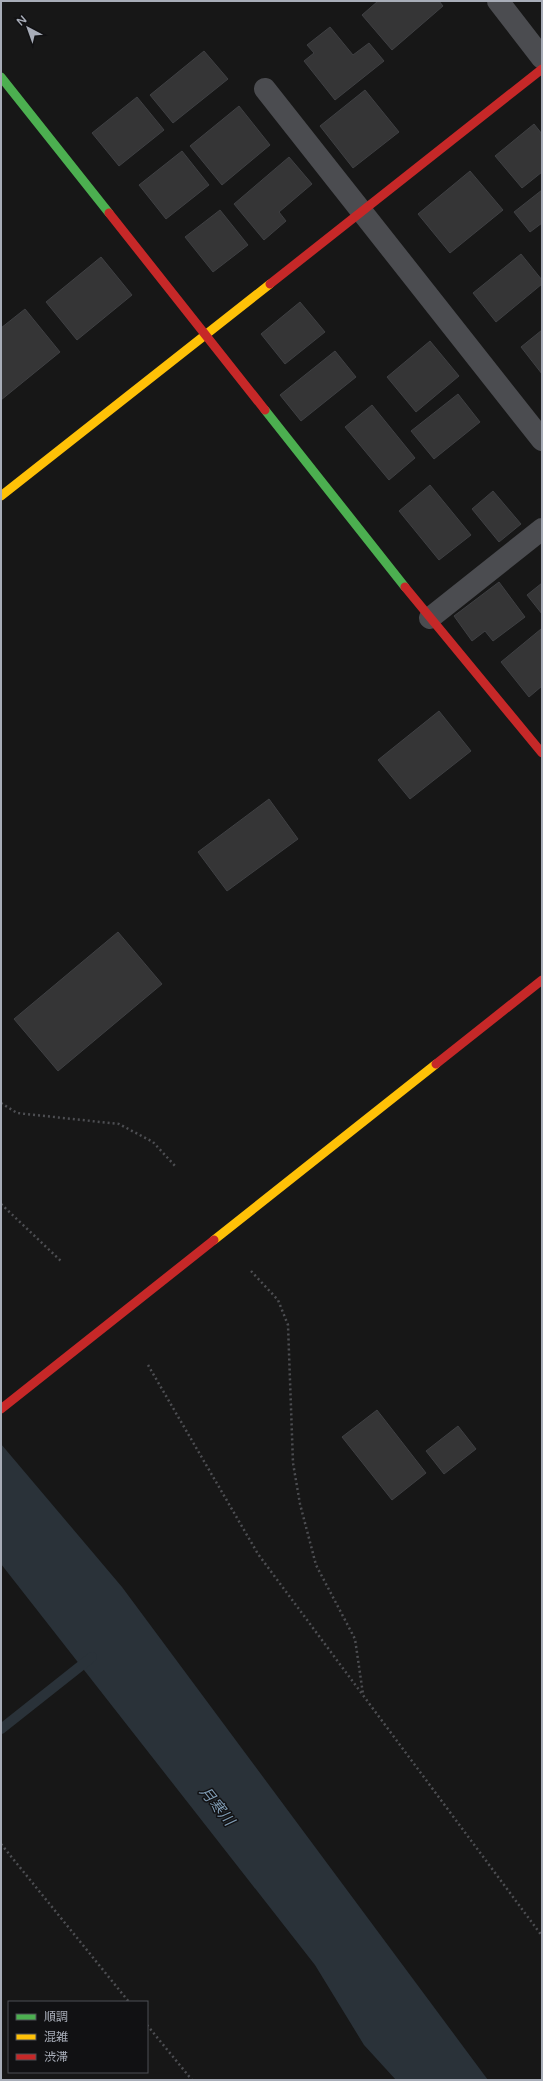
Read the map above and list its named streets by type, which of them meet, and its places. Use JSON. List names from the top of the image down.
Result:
{
  "water": ["月寒川"],
  "legend": ["順調", "混雑", "渋滞"],
  "north": "top left"
}
